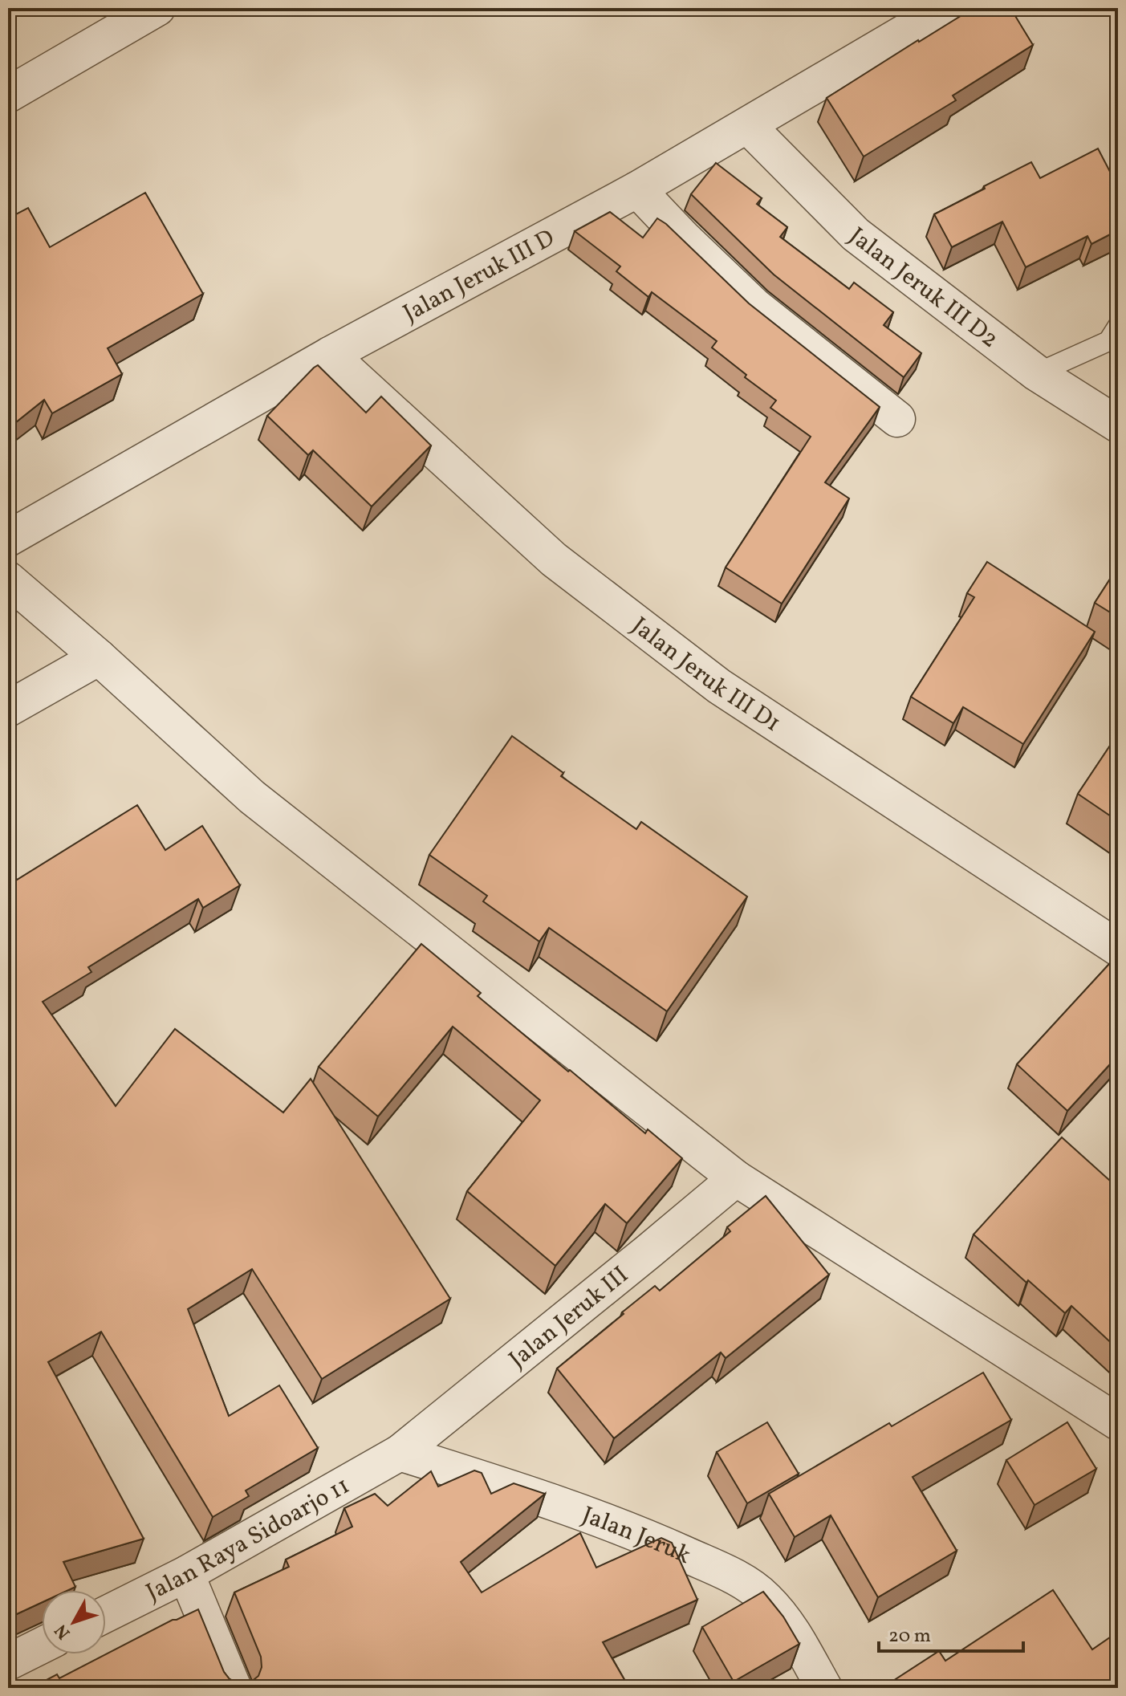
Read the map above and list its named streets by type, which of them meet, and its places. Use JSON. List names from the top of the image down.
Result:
{
  "streets": {
    "street": [
      "Jalan Jeruk III D",
      "Jalan Jeruk III D2",
      "Jalan Jeruk III D1",
      "Jalan Jeruk III",
      "Jalan Jeruk",
      "Jalan Raya Sidoarjo 11"
    ]
  },
  "crossings": [
    ["Jalan Jeruk III D", "Jalan Jeruk III D2"],
    ["Jalan Jeruk III D", "Jalan Jeruk III D1"],
    ["Jalan Jeruk III", "Jalan Jeruk"],
    ["Jalan Jeruk III", "Jalan Raya Sidoarjo 11"],
    ["Jalan Jeruk", "Jalan Raya Sidoarjo 11"]
  ],
  "scale_bar": "20 m",
  "north": "bottom left"
}
